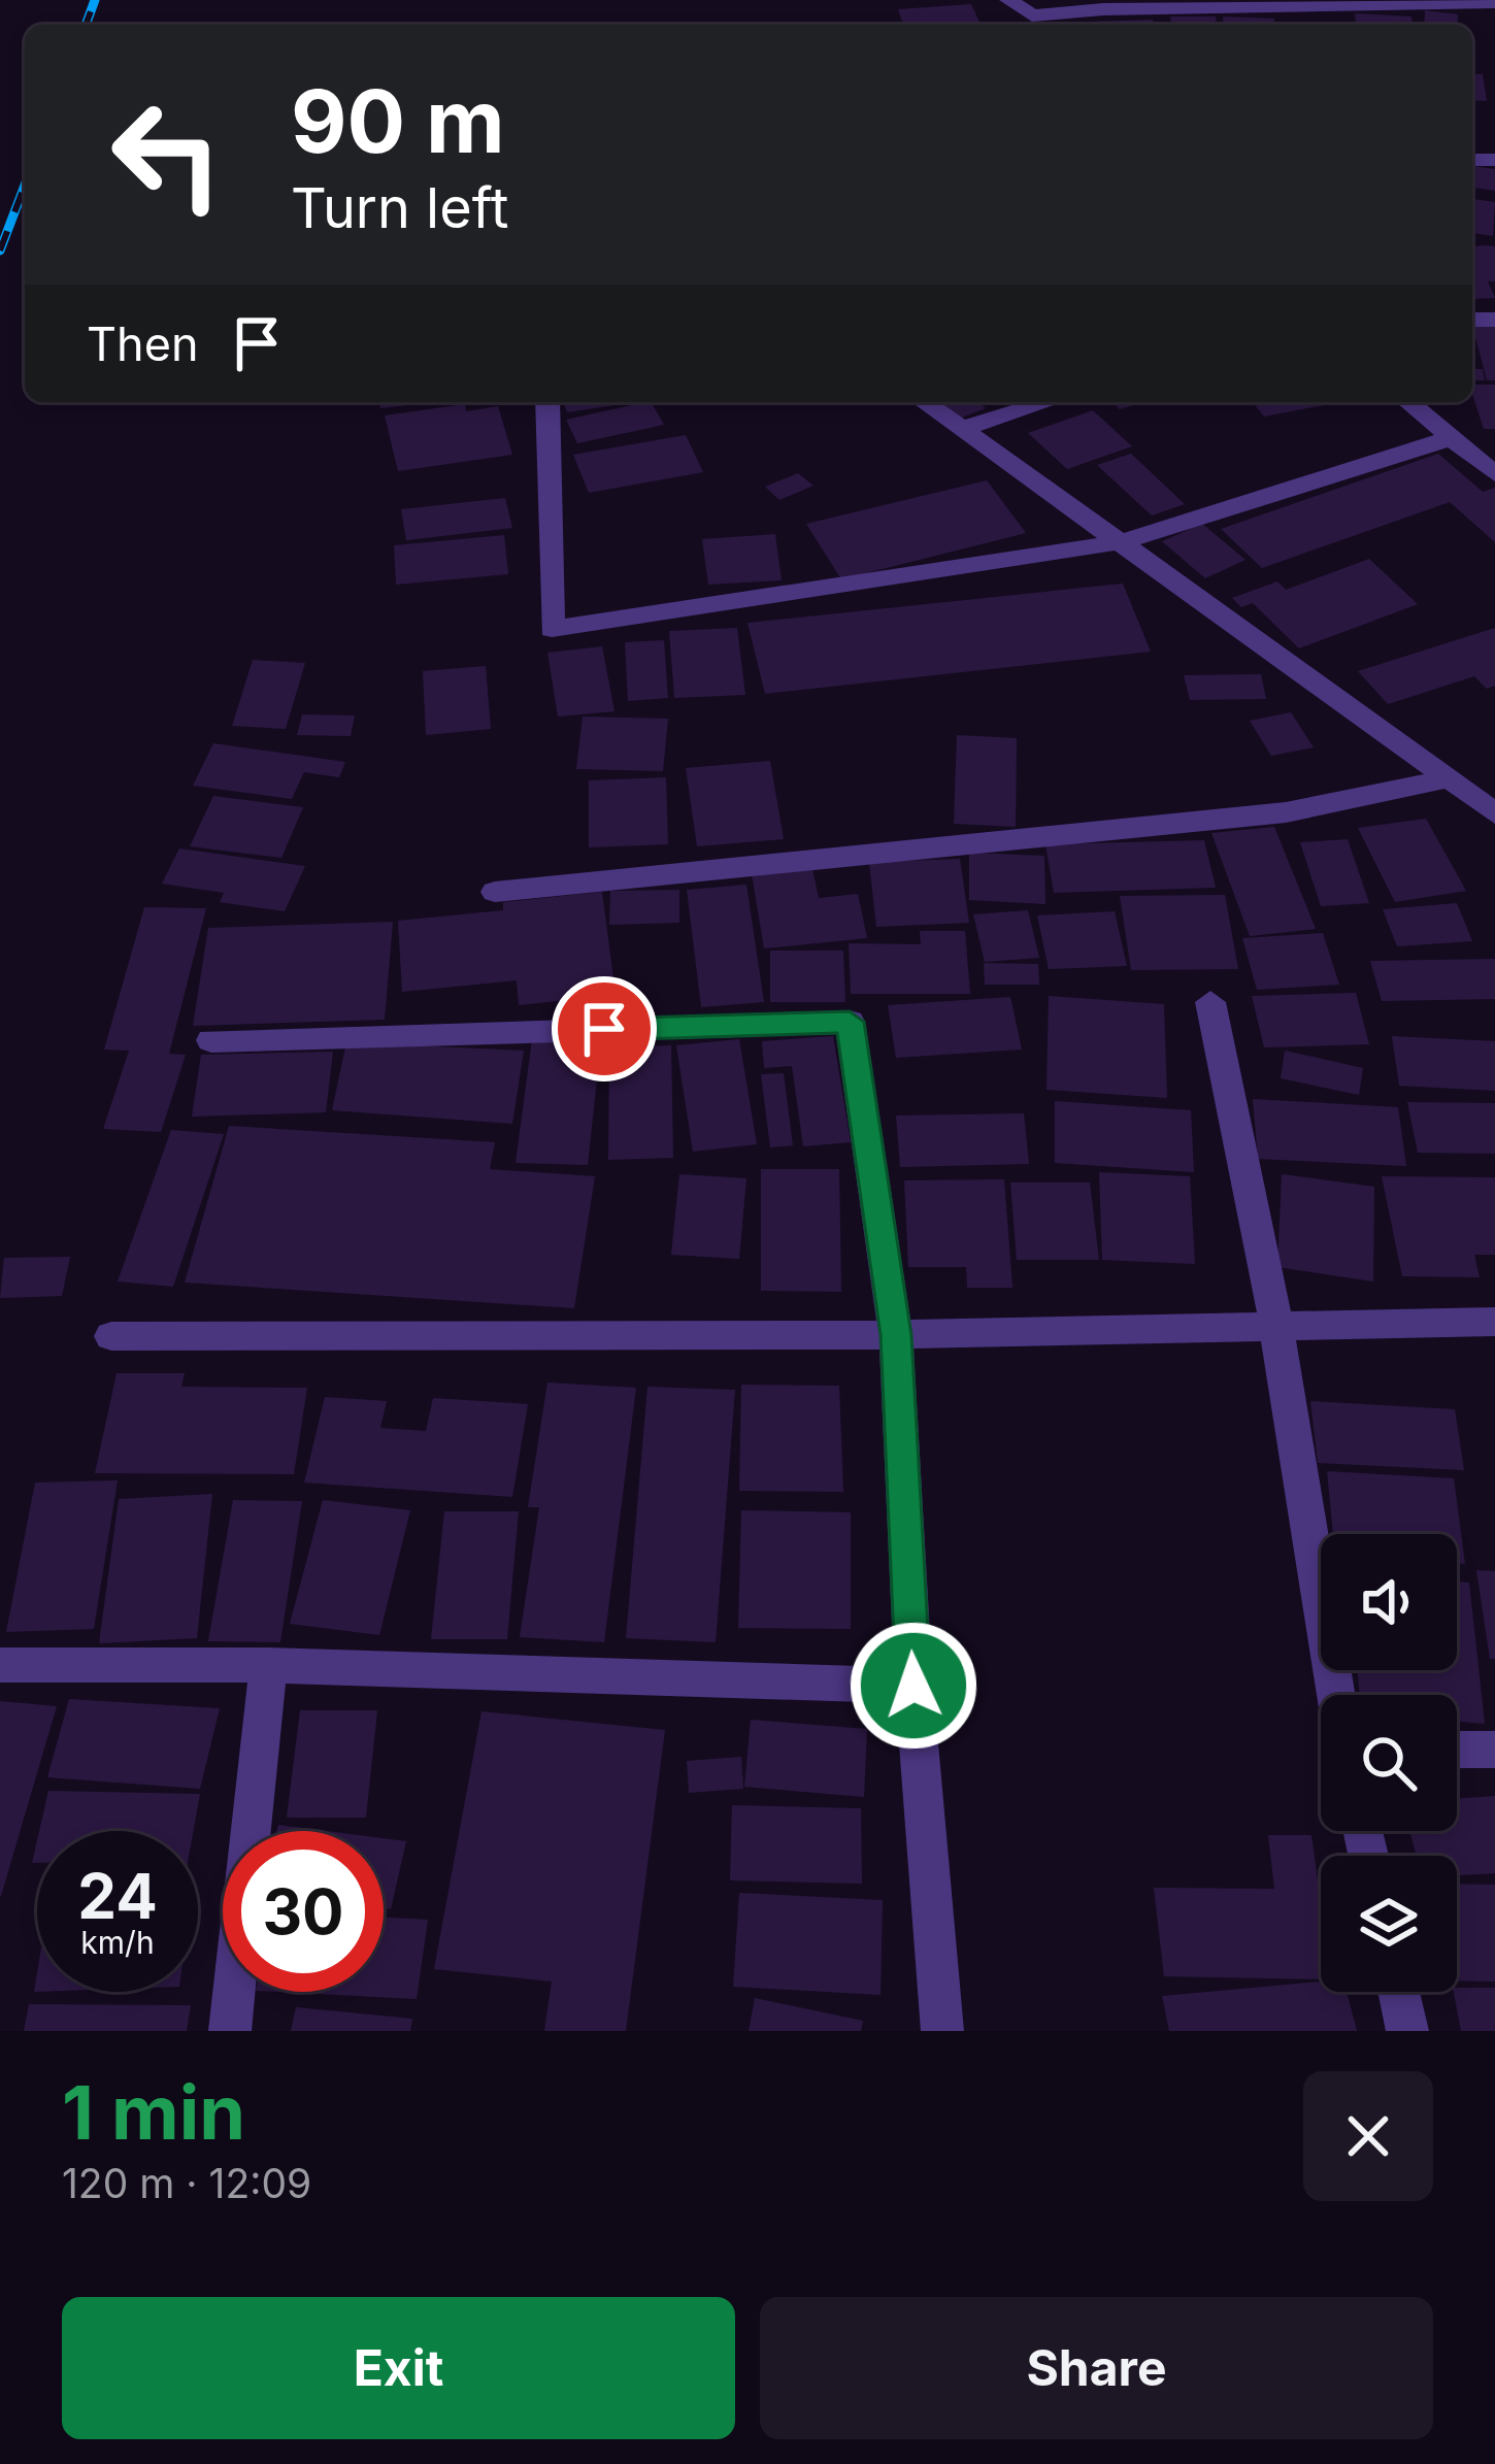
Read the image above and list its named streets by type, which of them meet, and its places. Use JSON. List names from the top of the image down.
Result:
{
  "page": {
    "turn": ["90 m", "Turn left"],
    "then": "Then",
    "speed": "24 km/h",
    "limit": "30",
    "heading": ["1 min", "120 m · 12:09"],
    "buttons": ["Exit", "Share"]
  }
}
